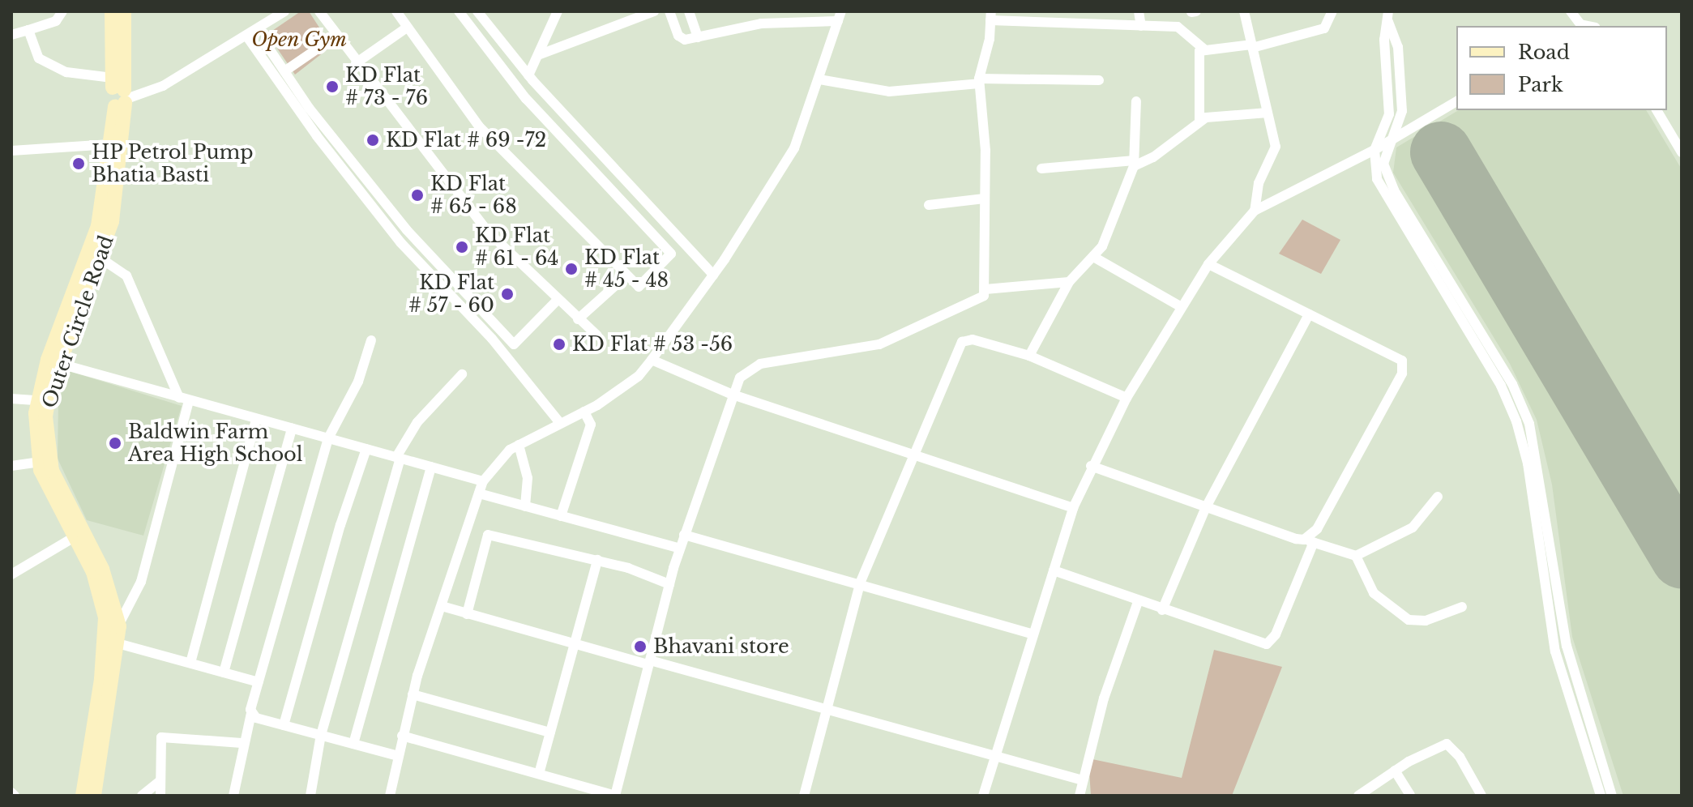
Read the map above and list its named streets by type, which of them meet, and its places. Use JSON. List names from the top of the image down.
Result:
{
  "streets": {
    "main road": ["Outer Circle Road"]
  },
  "parks": ["Open Gym"],
  "places": [
    "KD Flat # 73 - 76",
    "KD Flat # 69 -72",
    "HP Petrol Pump Bhatia Basti",
    "KD Flat # 65 - 68",
    "KD Flat # 61 - 64",
    "KD Flat # 45 - 48",
    "KD Flat # 57 - 60",
    "KD Flat # 53 -56",
    "Baldwin Farm Area High School",
    "Bhavani store"
  ],
  "legend": ["Road", "Park"]
}
